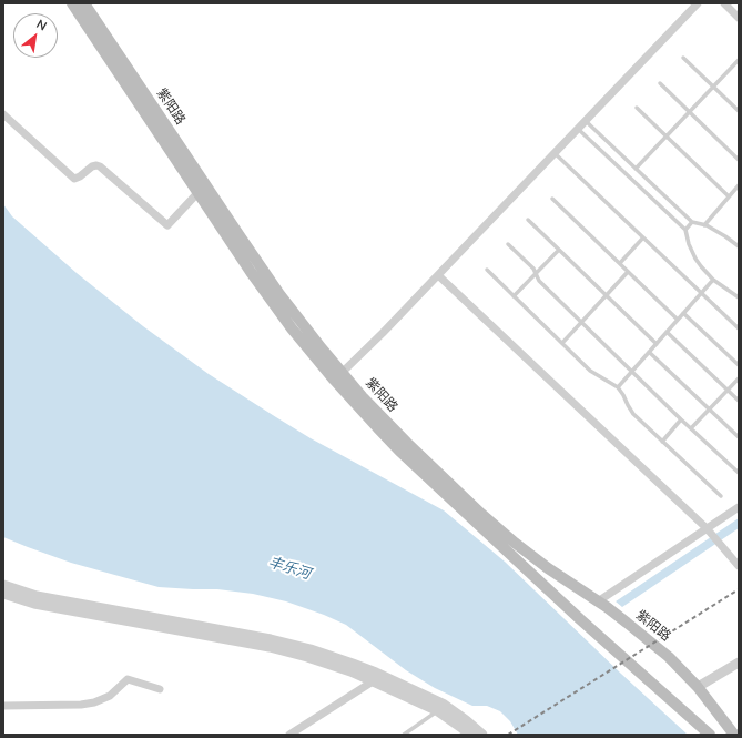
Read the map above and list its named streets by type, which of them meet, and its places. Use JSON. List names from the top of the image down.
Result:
{
  "streets": {
    "main road": ["紫阳路"]
  },
  "water": ["丰乐河"],
  "north": "top right"
}
